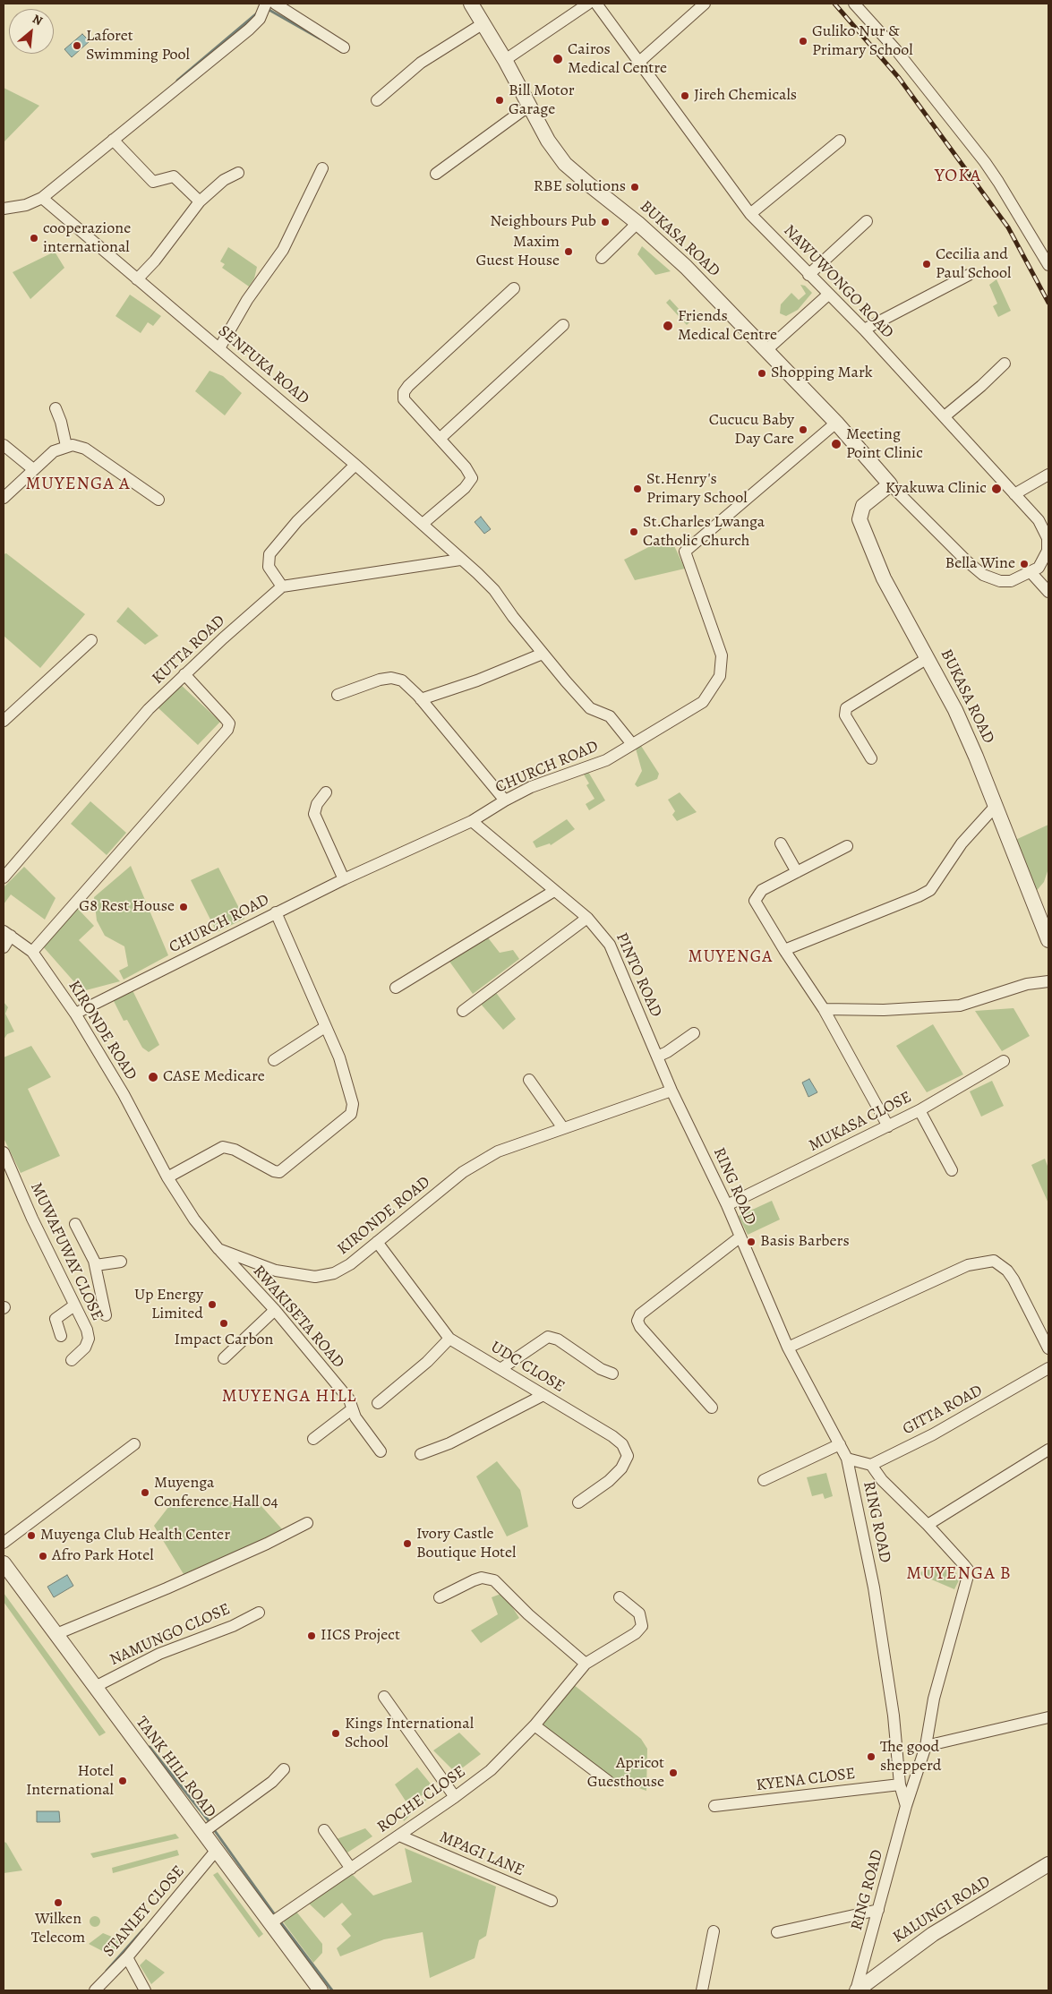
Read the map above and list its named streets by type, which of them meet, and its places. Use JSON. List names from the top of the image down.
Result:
{
  "streets": {
    "street": [
      "BUKASA ROAD",
      "NAWUWONGO ROAD",
      "SENFUKA ROAD",
      "KUTTA ROAD",
      "CHURCH ROAD",
      "PINTO ROAD",
      "KIRONDE ROAD",
      "MUKASA CLOSE",
      "RING ROAD",
      "MUWAFUWAY CLOSE",
      "RWAKISETA ROAD",
      "UDC CLOSE",
      "GITTA ROAD",
      "NAMUNGO CLOSE",
      "TANK HILL ROAD",
      "KYENA CLOSE",
      "ROCHE CLOSE",
      "MPAGI LANE",
      "KALUNGI ROAD",
      "STANLEY CLOSE"
    ]
  },
  "crossings": [
    ["BUKASA ROAD", "NAWUWONGO ROAD"],
    ["BUKASA ROAD", "CHURCH ROAD"],
    ["SENFUKA ROAD", "CHURCH ROAD"],
    ["CHURCH ROAD", "PINTO ROAD"],
    ["CHURCH ROAD", "KIRONDE ROAD"],
    ["PINTO ROAD", "KIRONDE ROAD"],
    ["PINTO ROAD", "RING ROAD"],
    ["KIRONDE ROAD", "RING ROAD"],
    ["KIRONDE ROAD", "RWAKISETA ROAD"],
    ["KIRONDE ROAD", "UDC CLOSE"],
    ["MUKASA CLOSE", "RING ROAD"],
    ["RING ROAD", "KYENA CLOSE"],
    ["RING ROAD", "KALUNGI ROAD"],
    ["NAMUNGO CLOSE", "TANK HILL ROAD"],
    ["TANK HILL ROAD", "ROCHE CLOSE"],
    ["TANK HILL ROAD", "STANLEY CLOSE"],
    ["ROCHE CLOSE", "MPAGI LANE"]
  ],
  "districts": [
    "YOKA",
    "MUYENGA A",
    "MUYENGA",
    "MUYENGA HILL",
    "MUYENGA B"
  ],
  "places": [
    "Guliko Nur & Primary School",
    "Laforet Swimming Pool",
    "Cairos Medical Centre",
    "Jireh Chemicals",
    "Bill Motor Garage",
    "RBE solutions",
    "Neighbours Pub",
    "cooperazione international",
    "Maxim Guest House",
    "Cecilia and Paul School",
    "Friends Medical Centre",
    "Shopping Mark",
    "Cucucu Baby Day Care",
    "Meeting Point Clinic",
    "St.Henry's Primary School",
    "Kyakuwa Clinic",
    "St.Charles Lwanga Catholic Church",
    "Bella Wine",
    "G8 Rest House",
    "CASE Medicare",
    "Basis Barbers",
    "Up Energy Limited",
    "Impact Carbon",
    "Muyenga Conference Hall 04",
    "Muyenga Club Health Center",
    "Ivory Castle Boutique Hotel",
    "Afro Park Hotel",
    "IICS Project",
    "Kings International School",
    "The good shepperd",
    "Apricot Guesthouse",
    "Hotel International",
    "Wilken Telecom"
  ],
  "north": "top right"
}
